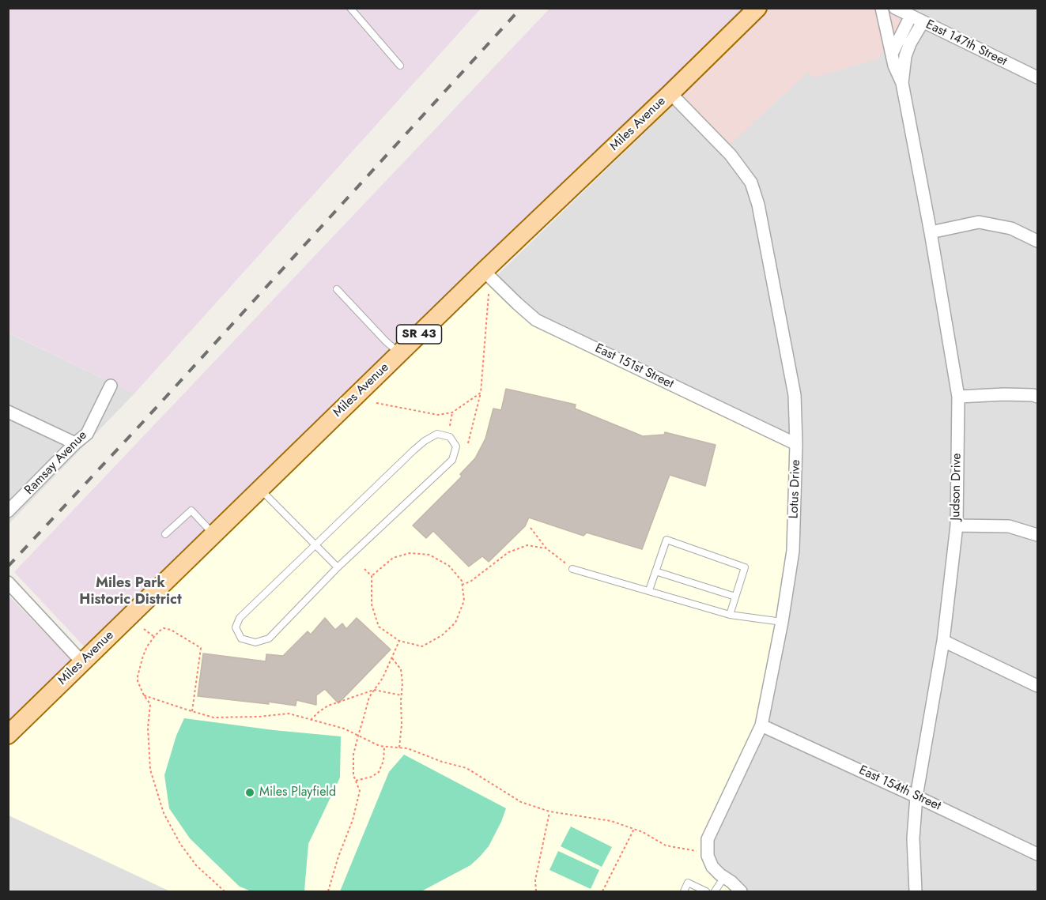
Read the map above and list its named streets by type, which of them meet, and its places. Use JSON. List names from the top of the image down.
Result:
{
  "streets": {
    "main road": ["Miles Avenue", "SR 43"],
    "street": [
      "East 147th Street",
      "East 151st Street",
      "Ramsay Avenue",
      "Judson Drive",
      "Lotus Drive",
      "East 154th Street"
    ]
  },
  "crossings": [
    ["East 147th Street", "Judson Drive"],
    ["Miles Avenue", "East 151st Street"],
    ["Miles Avenue", "Lotus Drive"],
    ["East 151st Street", "Lotus Drive"],
    ["Judson Drive", "East 154th Street"],
    ["Lotus Drive", "East 154th Street"]
  ],
  "districts": ["Miles Park Historic District"],
  "places": ["Miles Playfield"]
}
